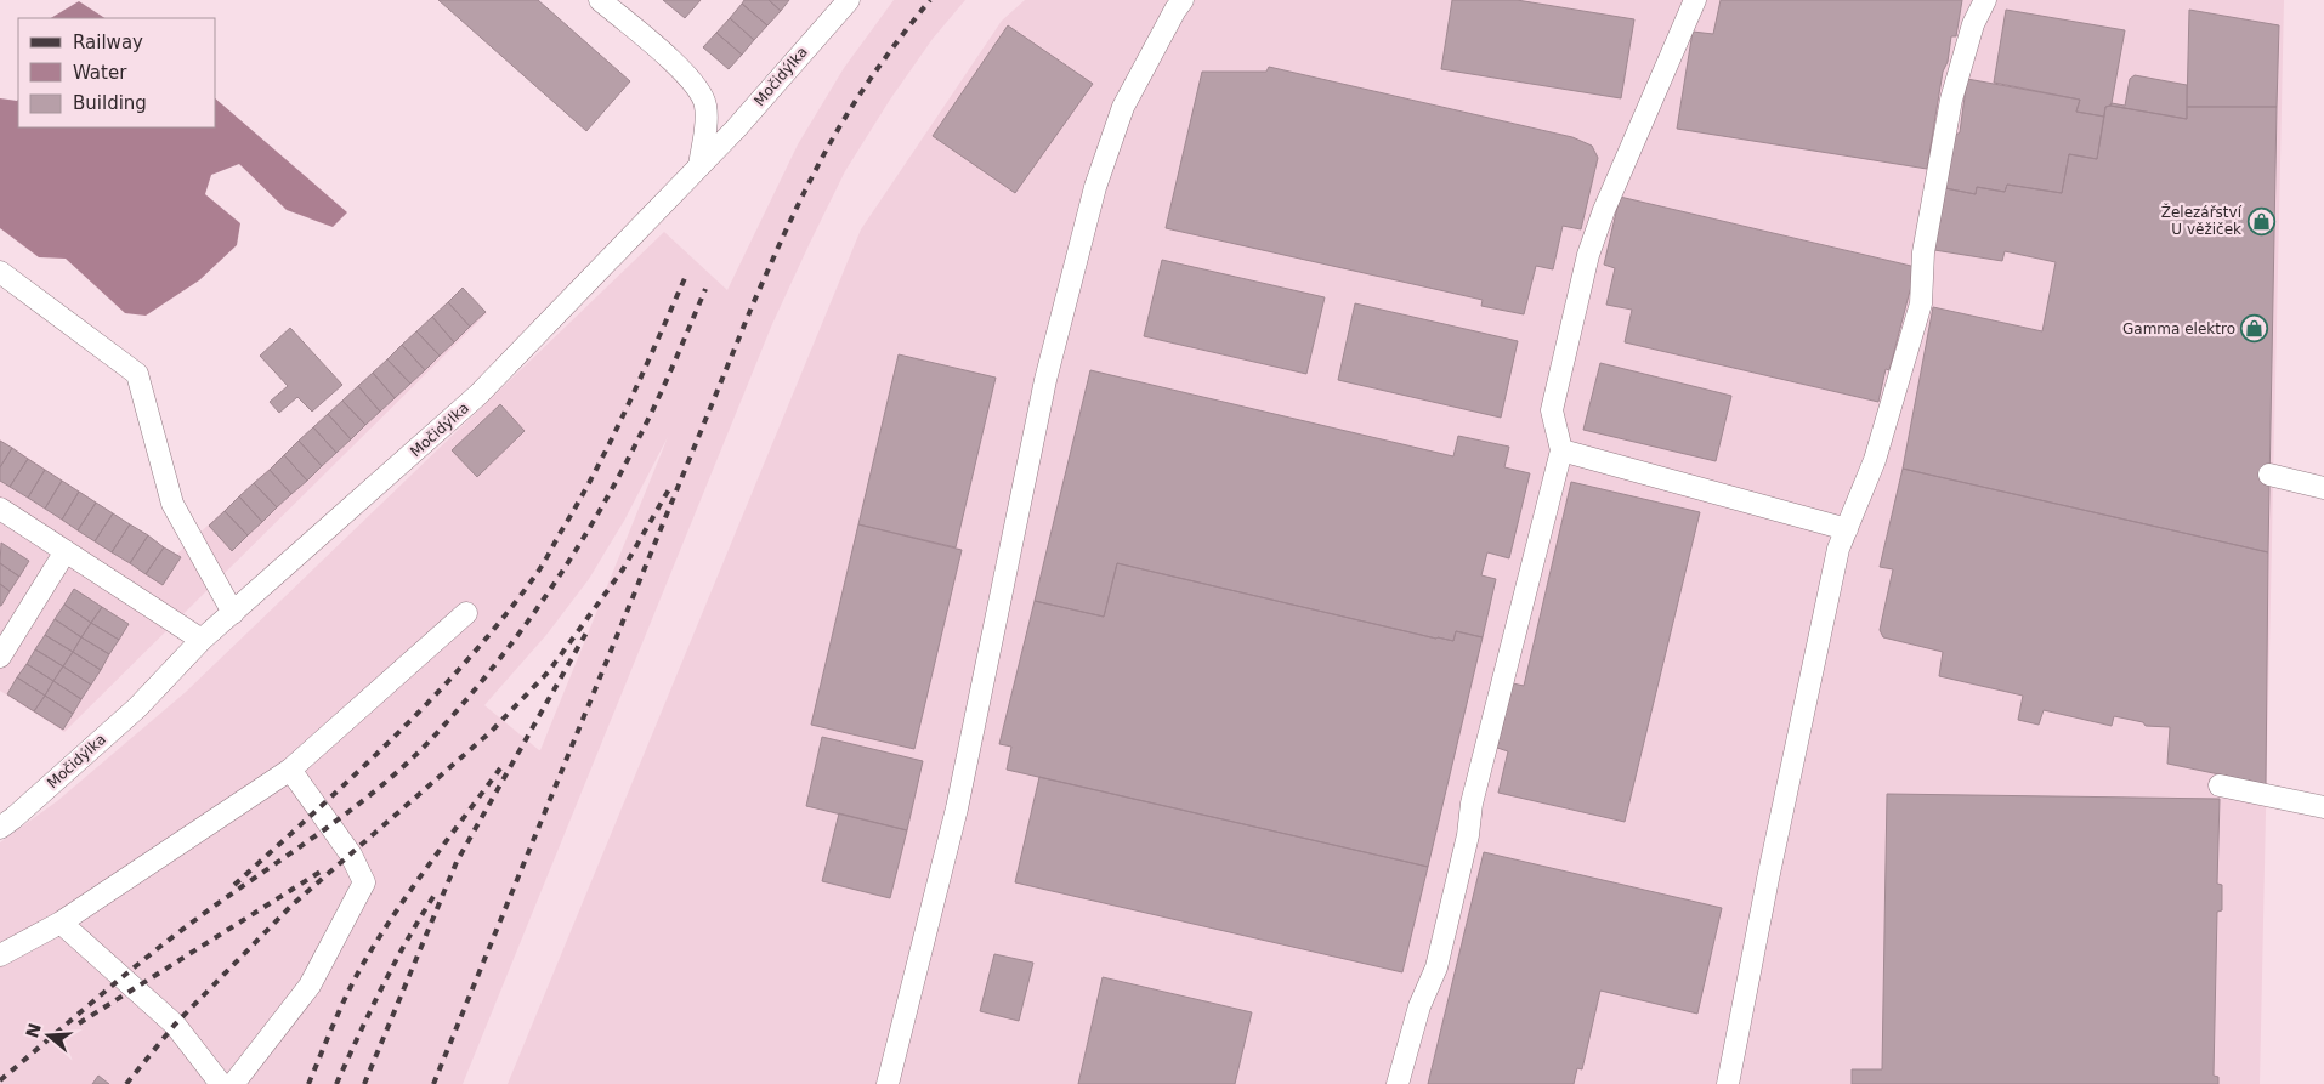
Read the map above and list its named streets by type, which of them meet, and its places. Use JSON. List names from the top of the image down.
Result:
{
  "streets": {
    "lane": ["Močidýlka"]
  },
  "places": {
    "shop": ["Železářství U věžiček", "Gamma elektro"]
  },
  "legend": ["Railway", "Water", "Building"],
  "north": "left"
}
